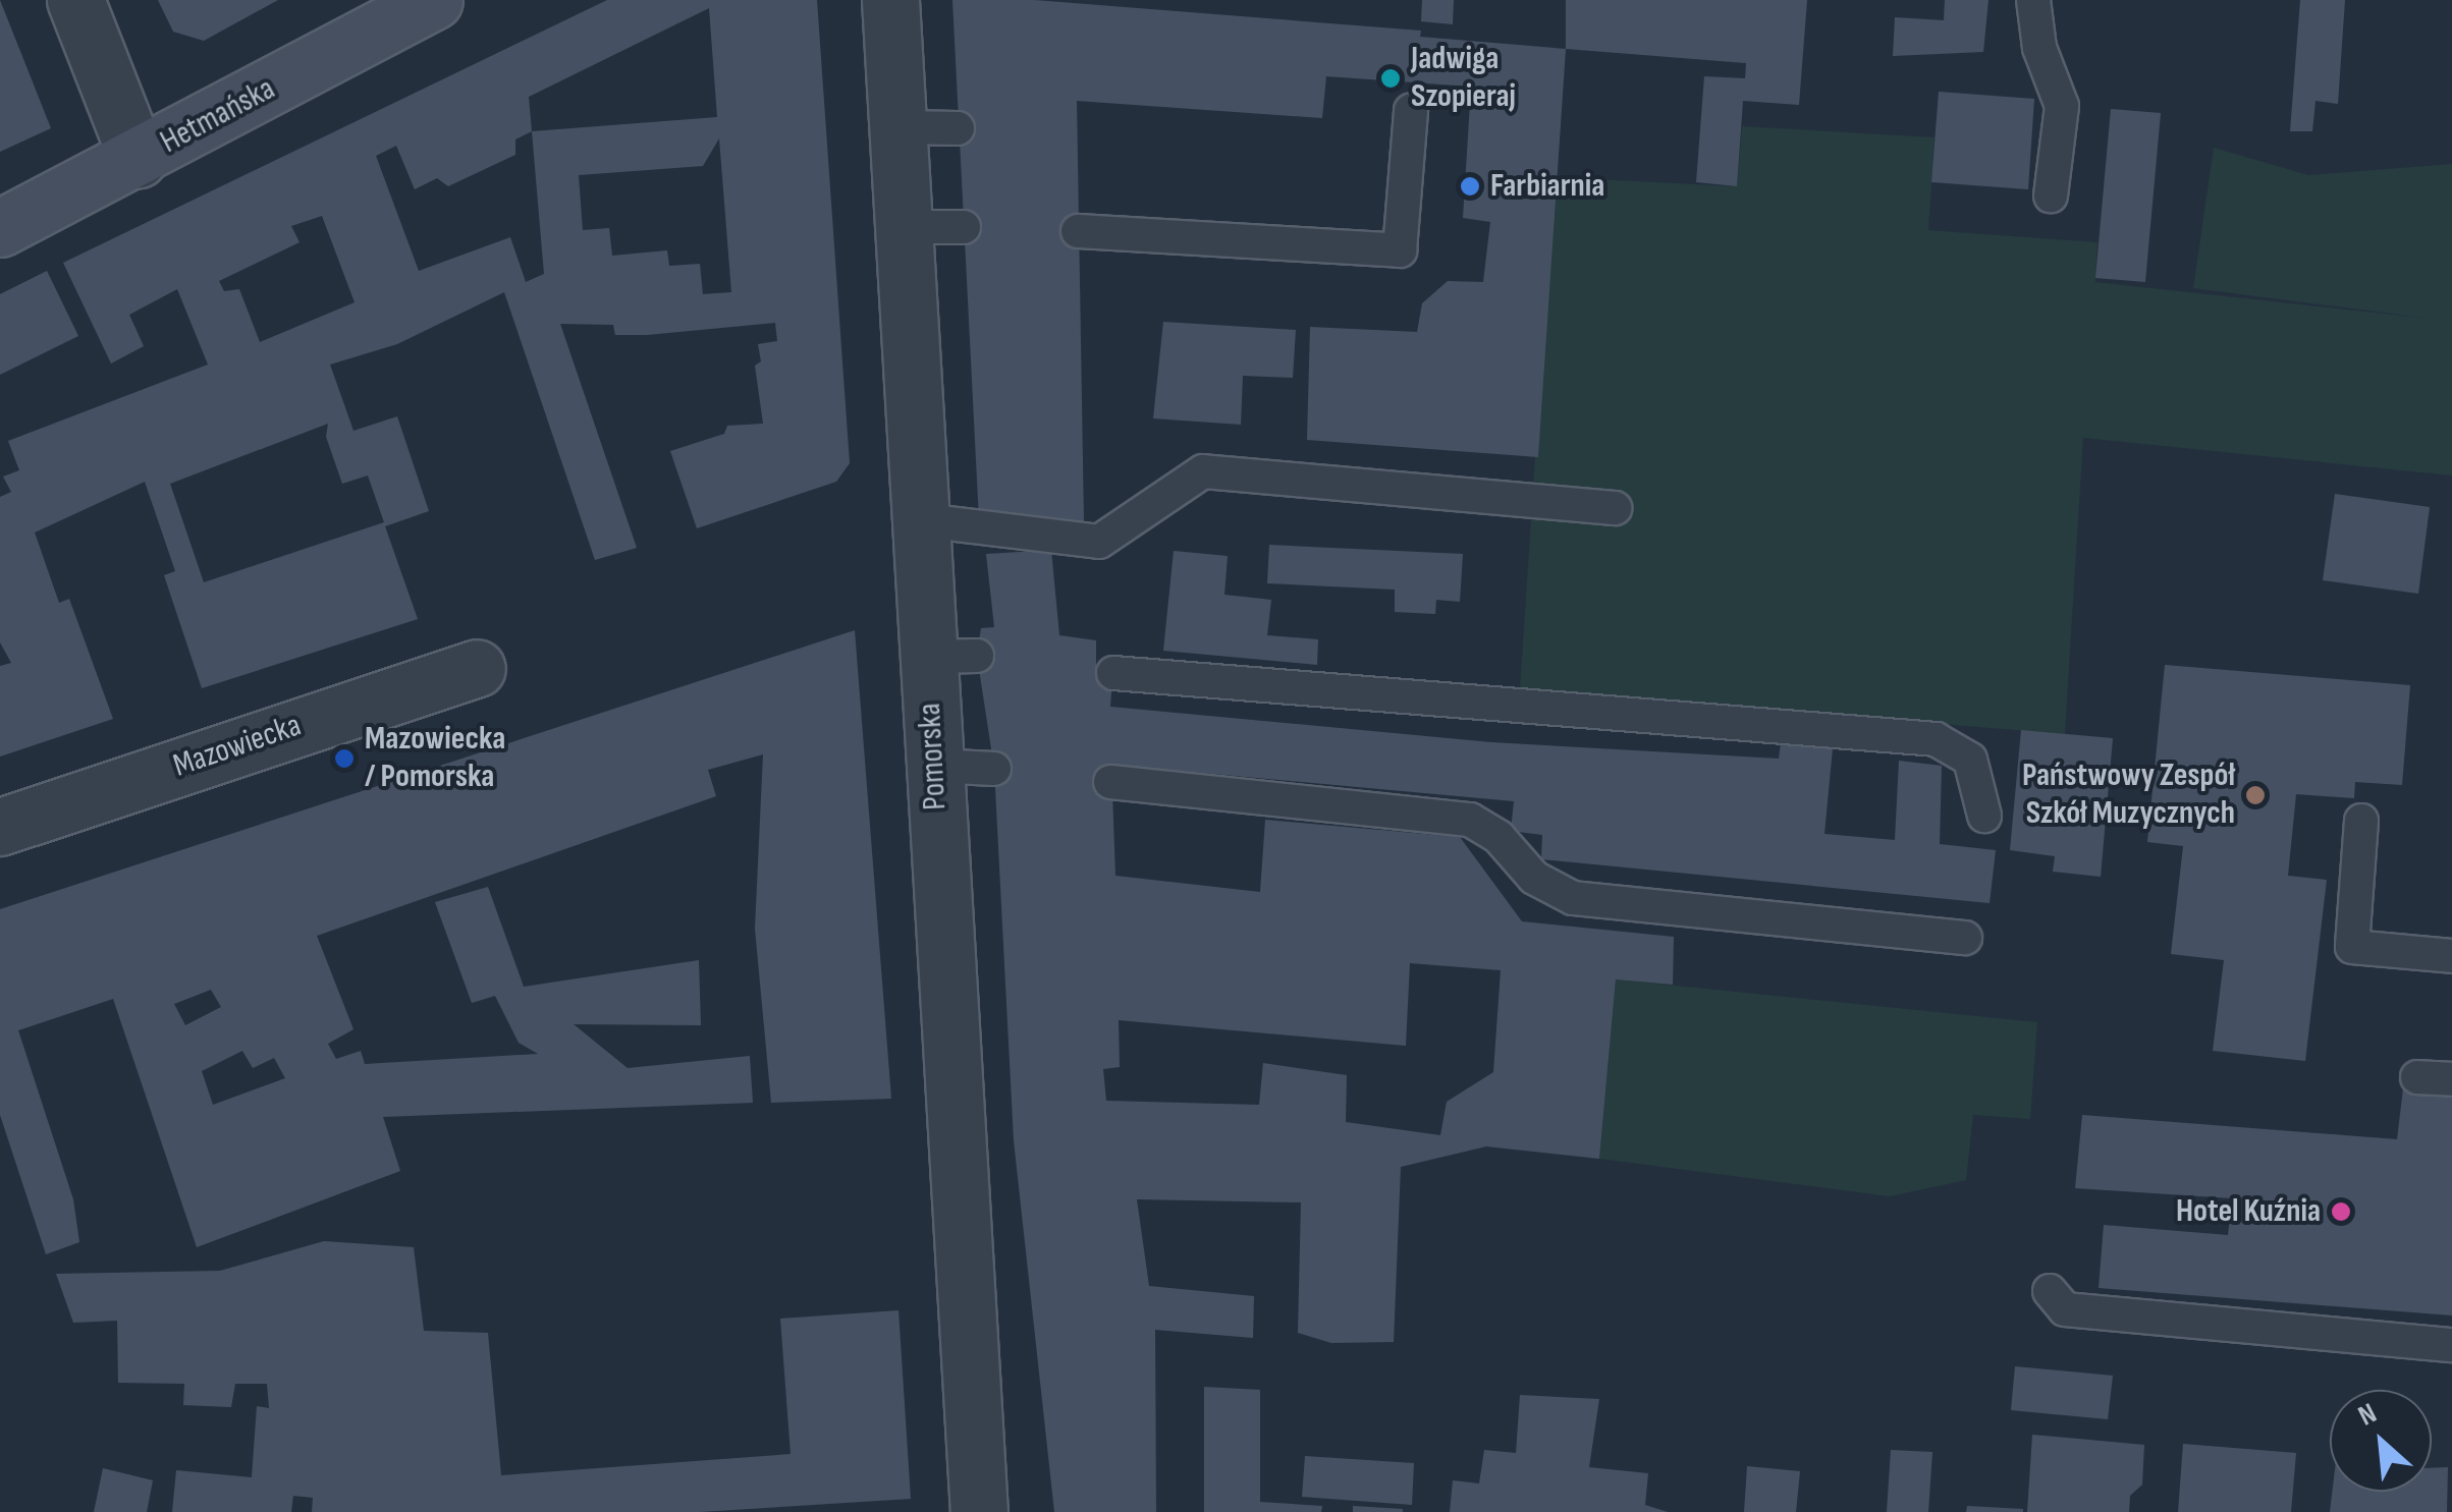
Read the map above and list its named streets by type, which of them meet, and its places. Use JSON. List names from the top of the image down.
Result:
{
  "streets": {
    "street": ["Hetmańska", "Mazowiecka", "Pomorska"]
  },
  "places": [
    "Jadwiga Szopieraj",
    "Farbiarnia",
    "Mazowiecka / Pomorska",
    "Państwowy Zespół Szkół Muzycznych",
    "Hotel Kuźnia"
  ],
  "north": "top left"
}
